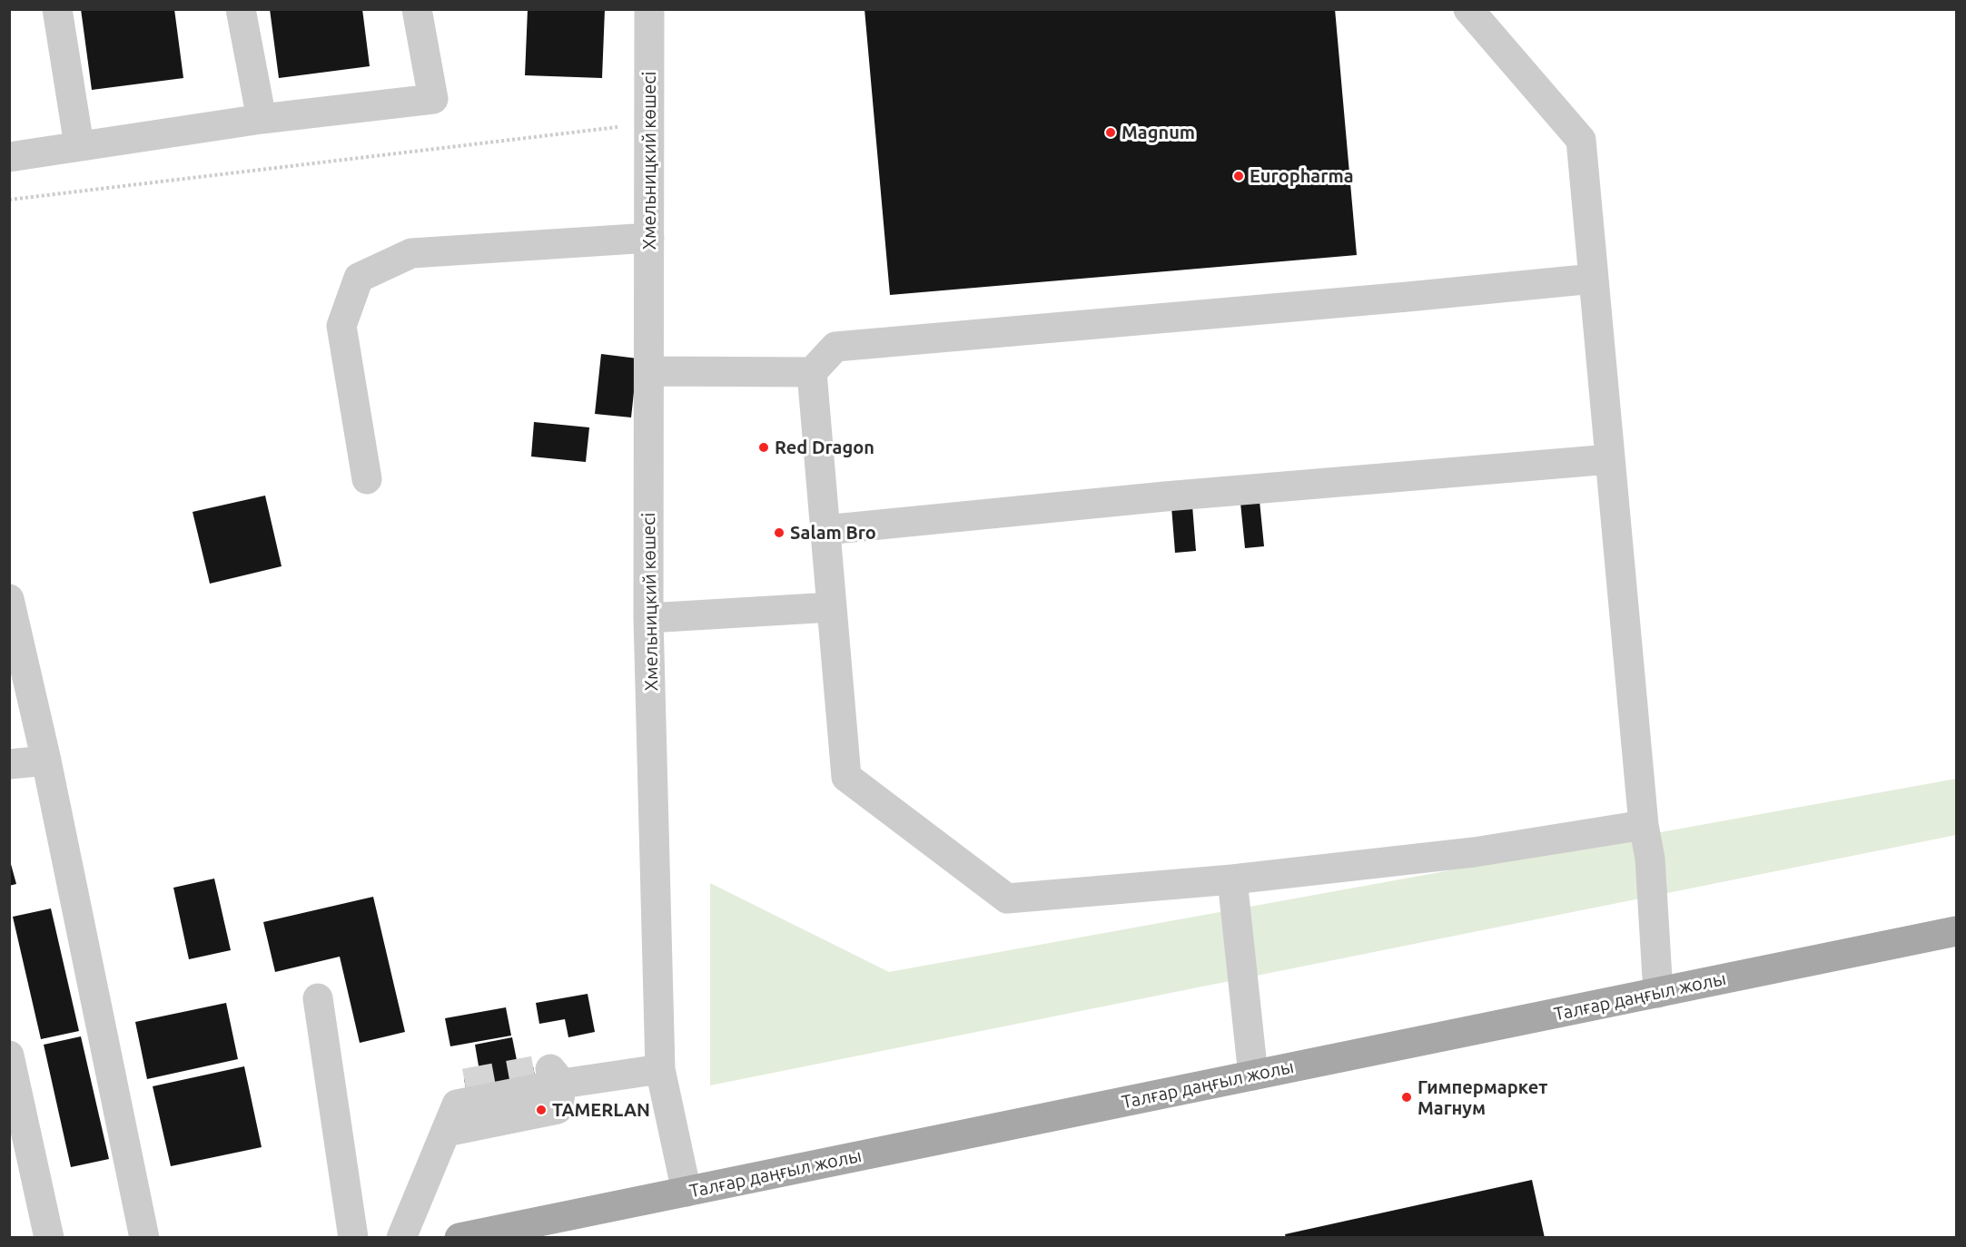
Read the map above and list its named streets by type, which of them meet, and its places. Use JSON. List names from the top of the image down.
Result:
{
  "streets": {
    "main road": ["Талғар даңғыл жолы"],
    "street": ["Хмельницкий көшесі"]
  },
  "crossings": [
    ["Хмельницкий көшесі", "Талғар даңғыл жолы"]
  ],
  "places": [
    "Magnum",
    "Europharma",
    "Red Dragon",
    "Salam Bro",
    "Гимпермаркет Магнум",
    "TAMERLAN"
  ]
}
